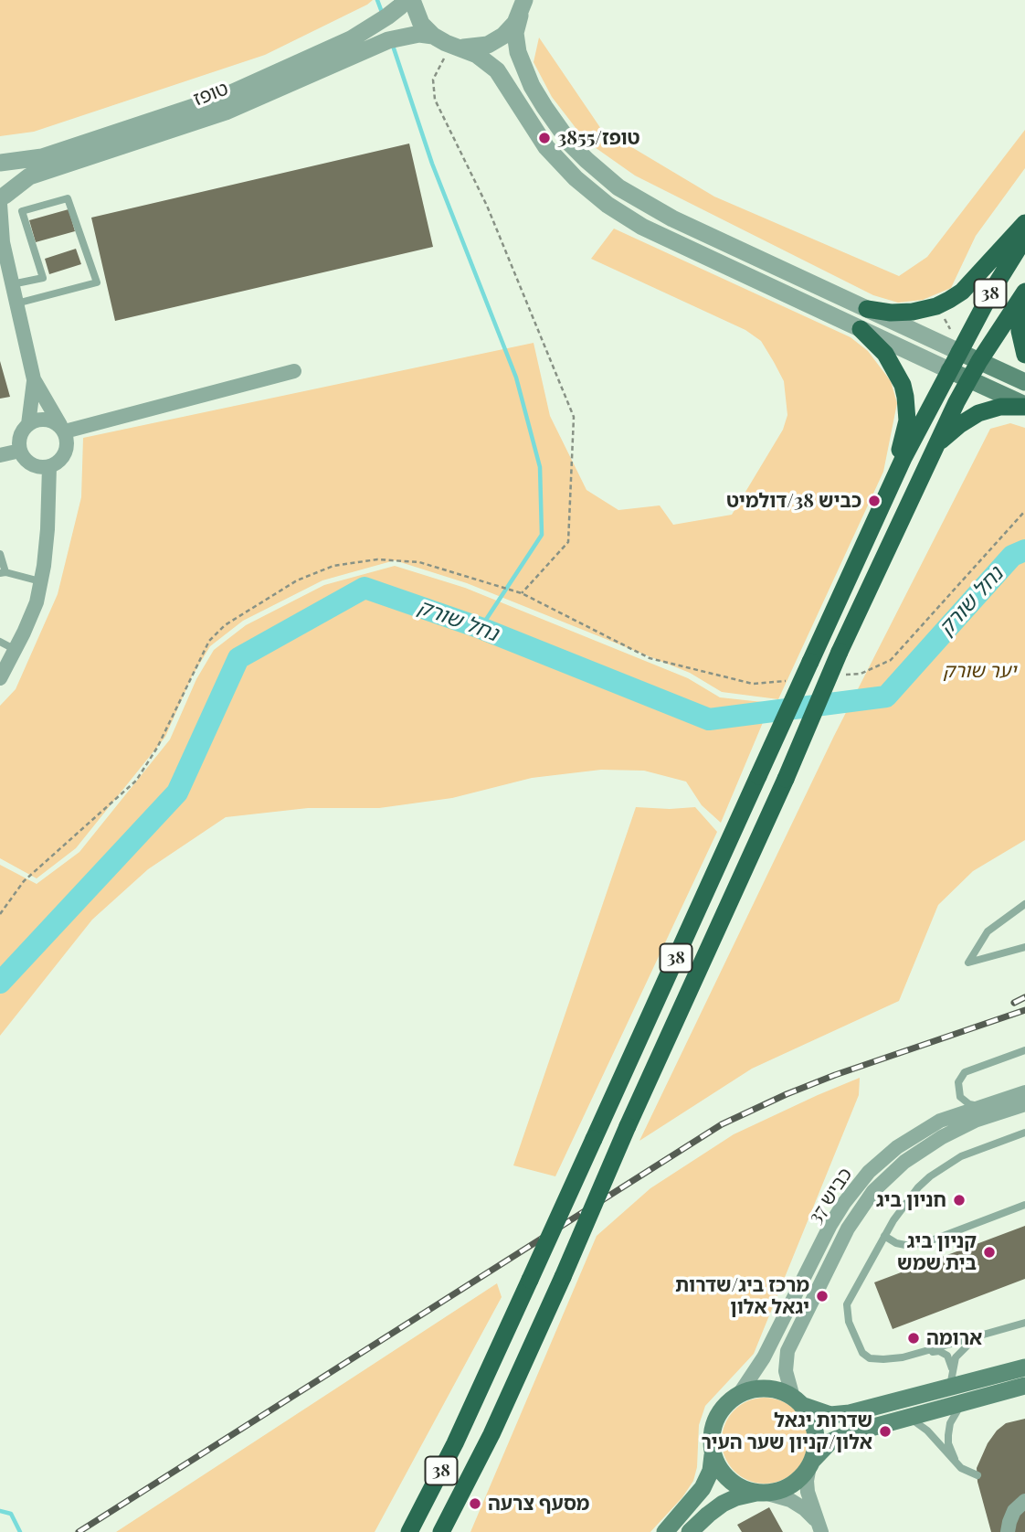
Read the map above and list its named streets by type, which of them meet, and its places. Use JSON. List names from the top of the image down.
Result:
{
  "streets": {
    "highway": ["38"],
    "street": ["טופז", "כביש 37"]
  },
  "water": ["נחל שורק"],
  "parks": ["יער שורק"],
  "places": [
    "3855/טופז",
    "כביש 38/דולמיט",
    "חניון ביג",
    "קניון ביג בית שמש",
    "מרכז ביג/שדרות יגאל אלון",
    "ארומה",
    "שדרות יגאל אלון/קניון שער העיר",
    "מסעף צרעה"
  ]
}
